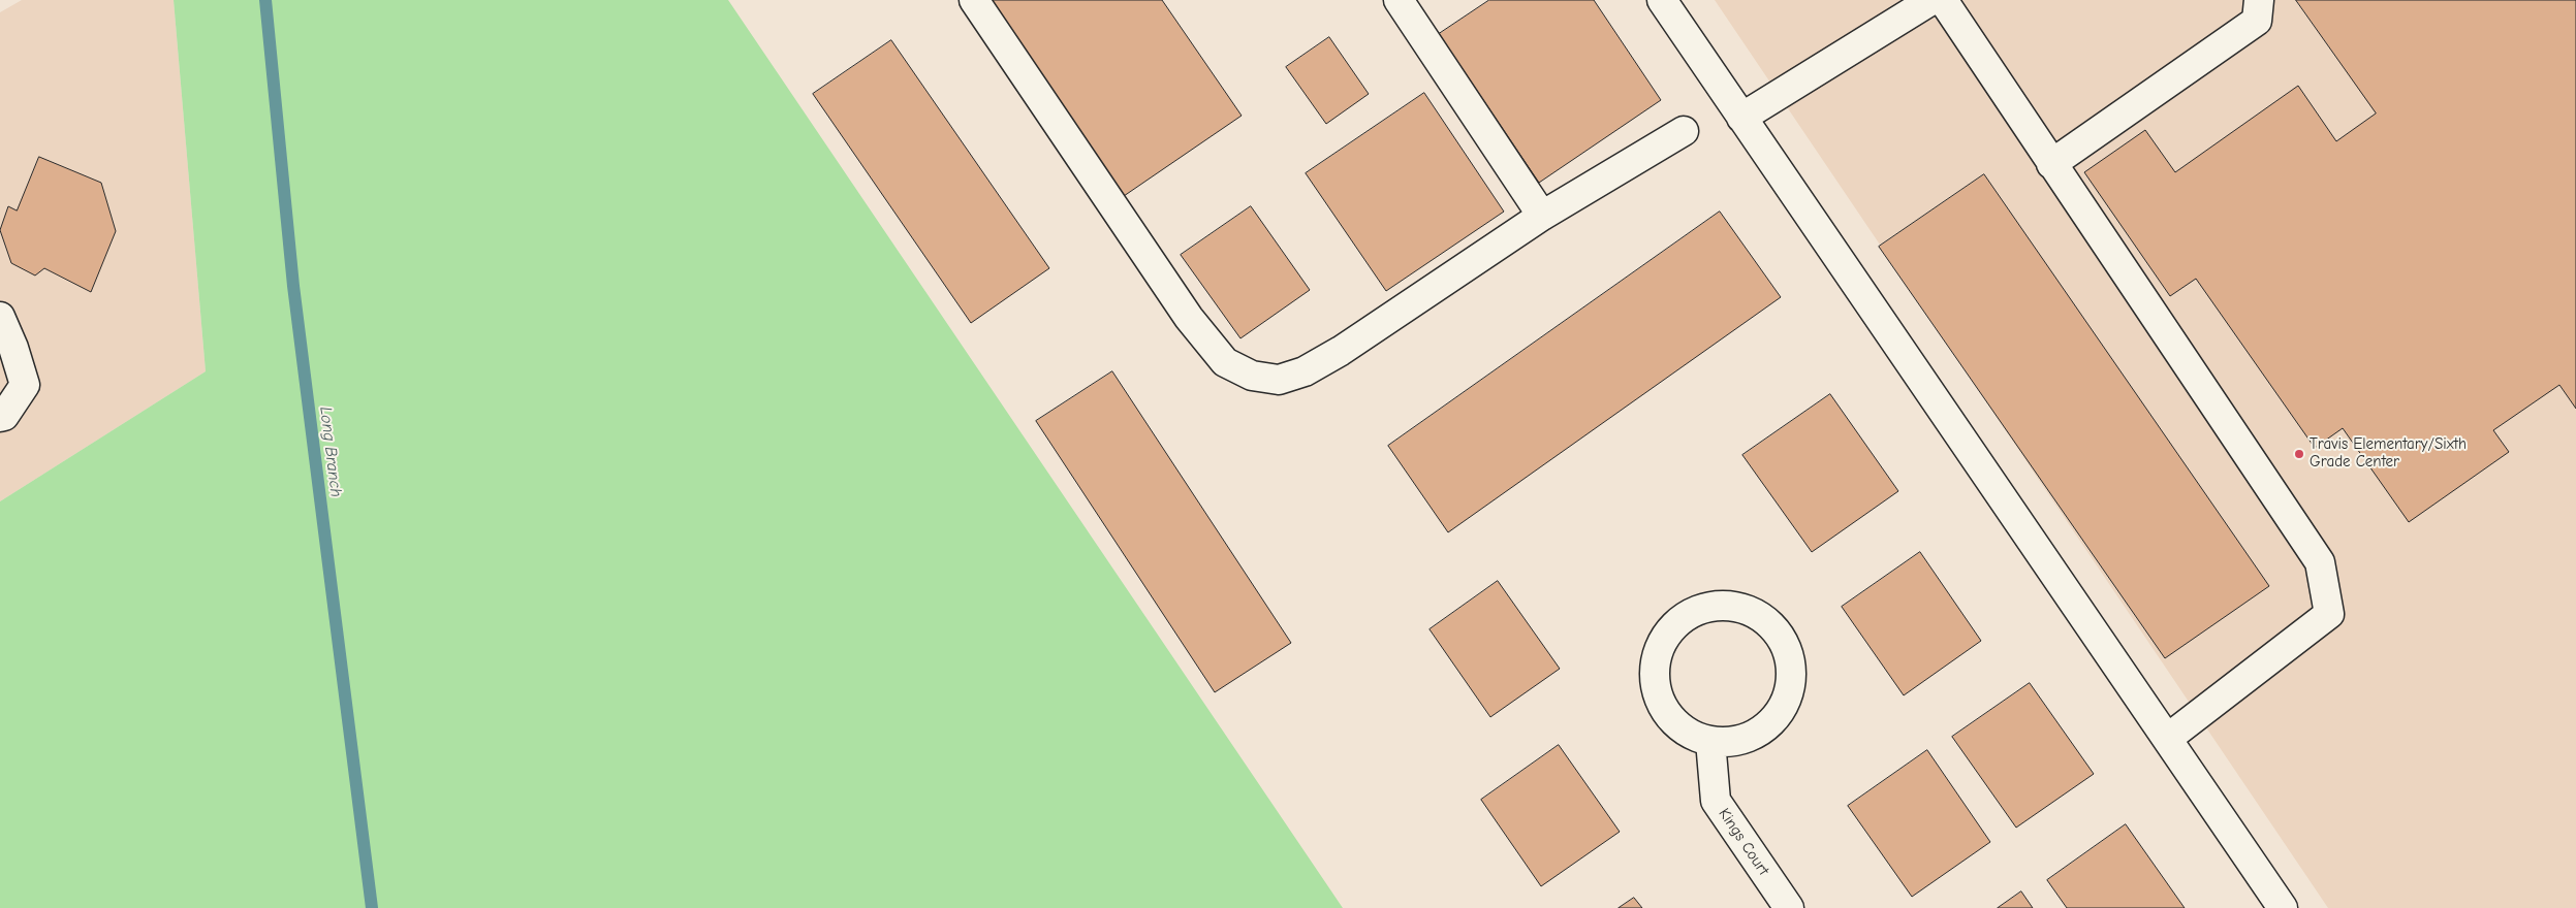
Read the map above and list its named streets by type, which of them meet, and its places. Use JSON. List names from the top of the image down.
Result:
{
  "streets": {
    "street": ["Kings Court"]
  },
  "water": ["Long Branch"],
  "places": ["Travis Elementary/Sixth Grade Center"]
}
